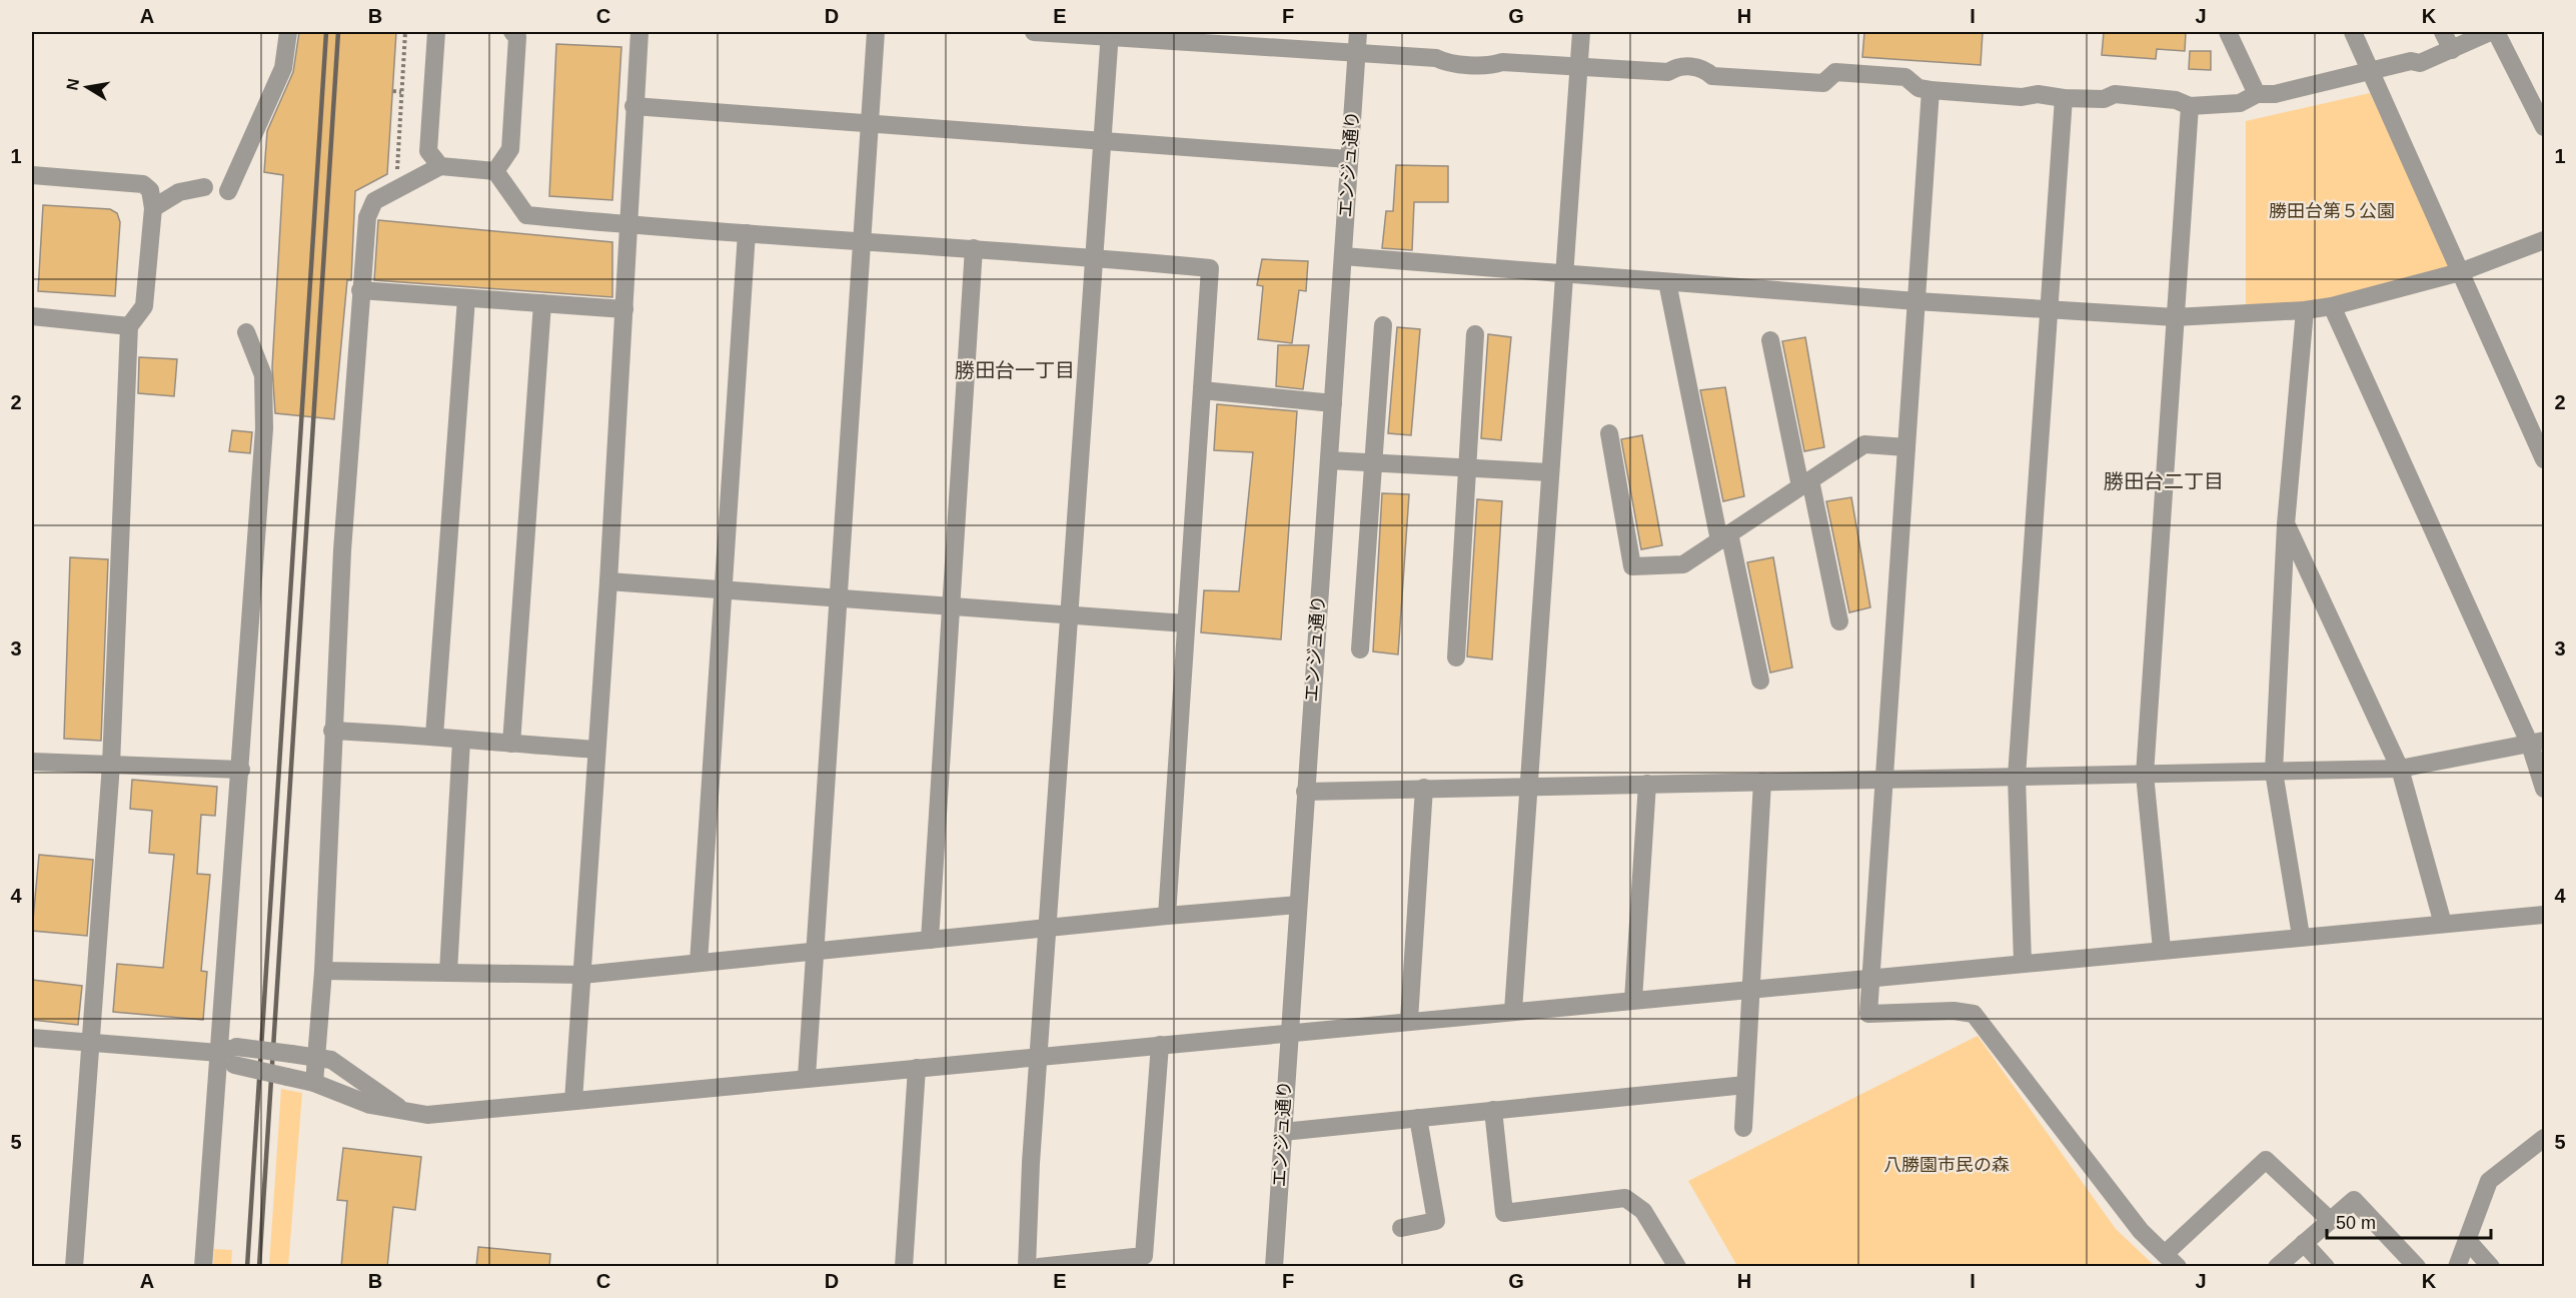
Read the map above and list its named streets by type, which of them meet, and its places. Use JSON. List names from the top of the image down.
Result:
{
  "streets": {
    "street": ["エンジュ通り"]
  },
  "districts": ["勝田台一丁目", "勝田台二丁目"],
  "parks": ["勝田台第５公園", "八勝園市民の森"],
  "scale_bar": "50 m",
  "north": "left",
  "grid": {
    "columns": [
      "A",
      "B",
      "C",
      "D",
      "E",
      "F",
      "G",
      "H",
      "I",
      "J",
      "K"
    ],
    "rows": [
      "1",
      "2",
      "3",
      "4",
      "5"
    ]
  }
}
